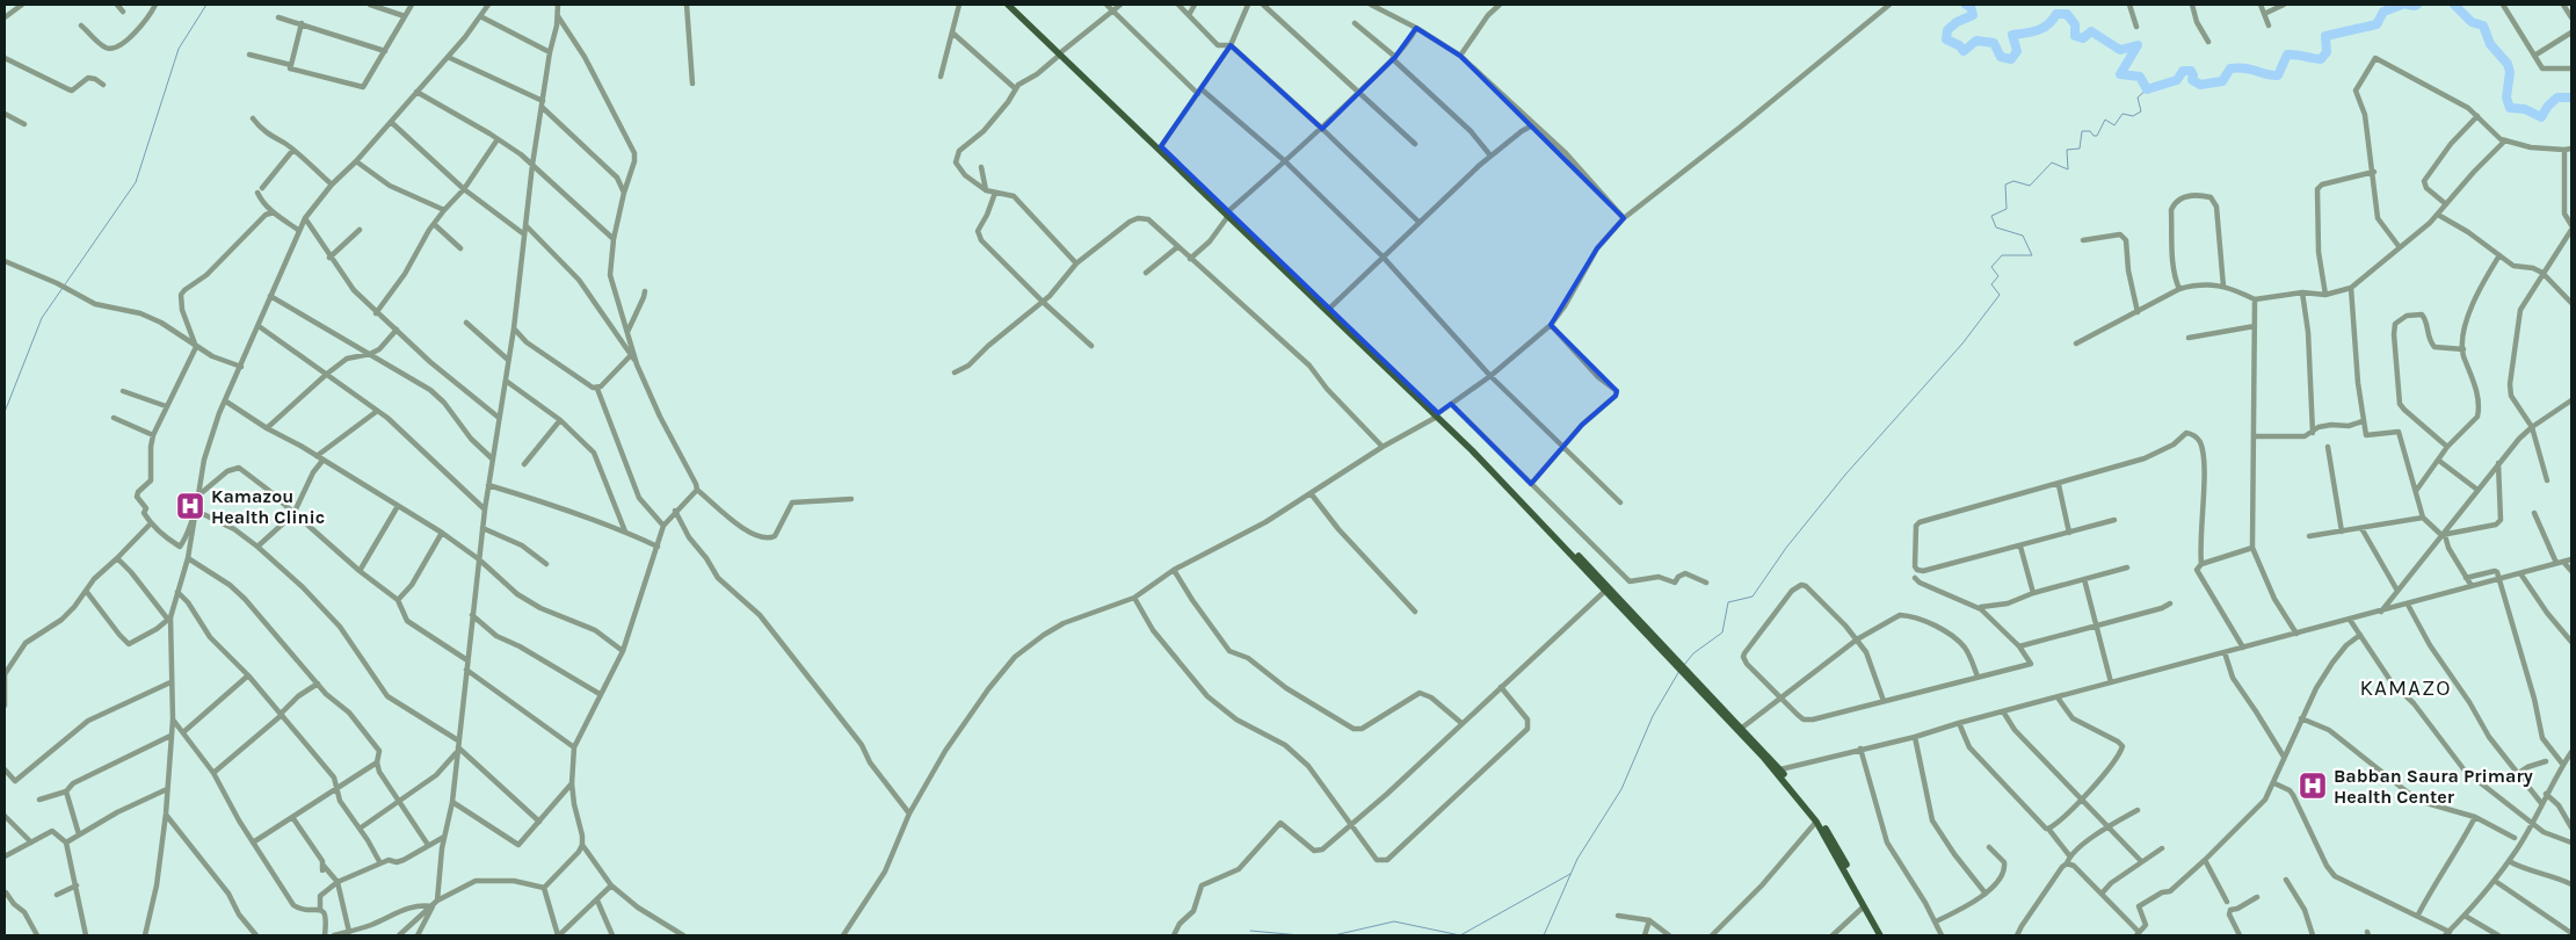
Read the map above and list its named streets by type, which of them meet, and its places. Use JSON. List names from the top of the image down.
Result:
{
  "districts": ["KAMAZO"],
  "places": {
    "hospital": ["Kamazou Health Clinic", "Babban Saura Primary Health Center"]
  }
}
